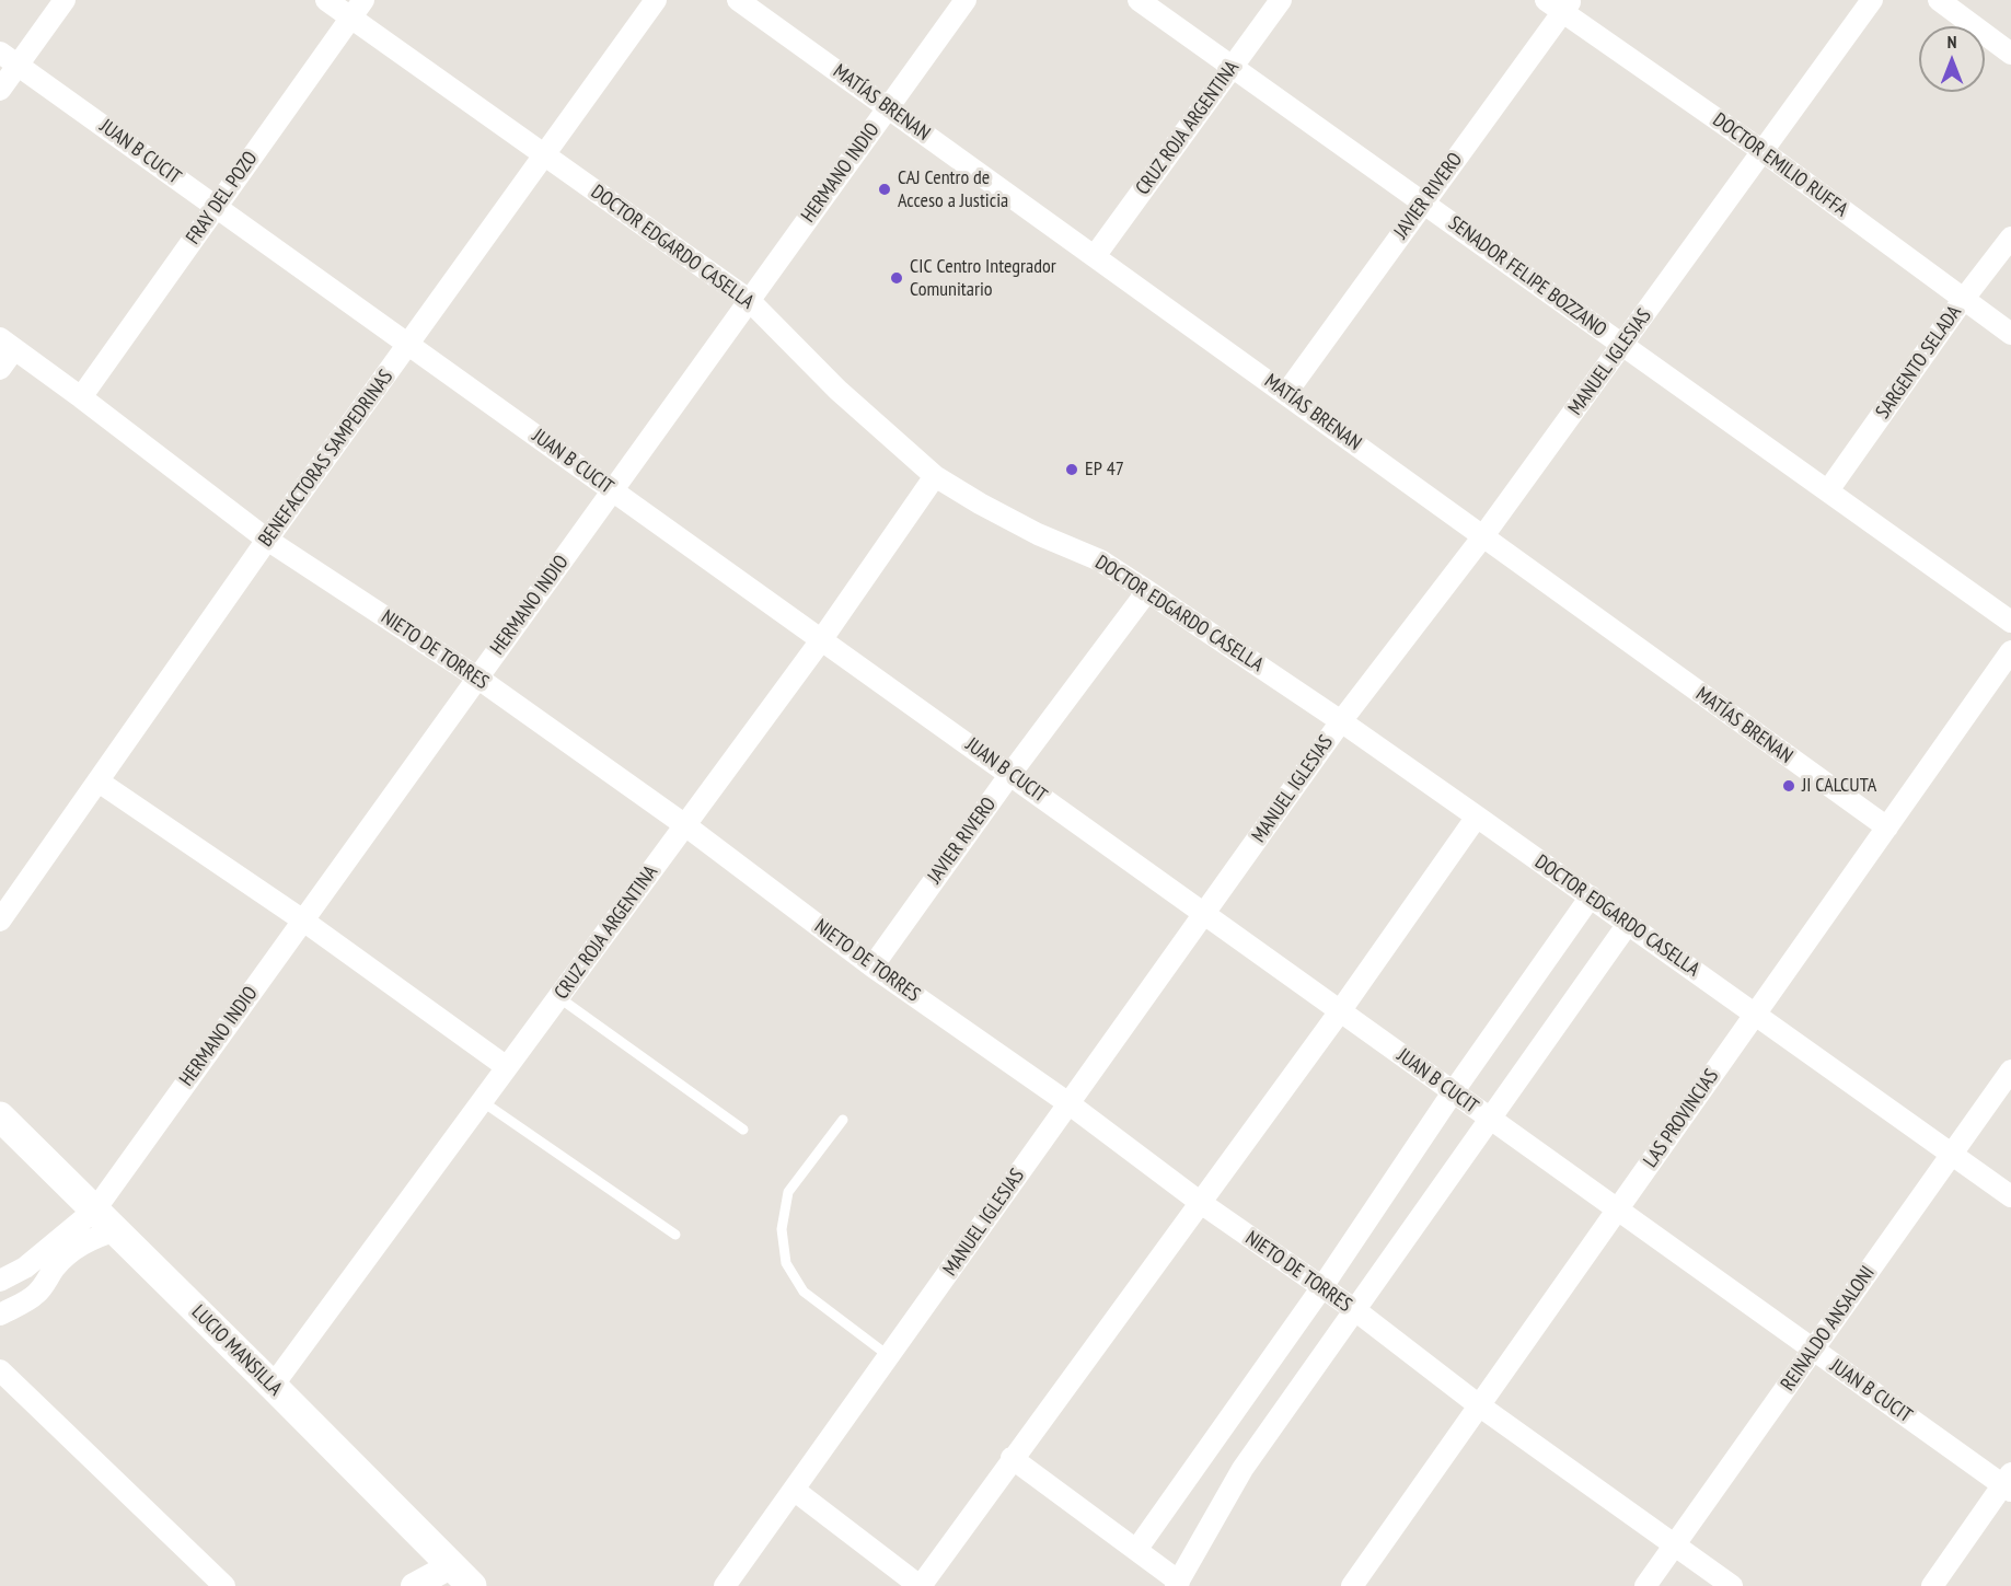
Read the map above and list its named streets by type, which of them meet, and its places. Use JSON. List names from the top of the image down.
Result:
{
  "streets": {
    "main road": ["LUCIO MANSILLA"],
    "street": [
      "MATÍAS BRENAN",
      "CRUZ ROJA ARGENTINA",
      "JUAN B CUCIT",
      "DOCTOR EMILIO RUFFA",
      "HERMANO INDIO",
      "JAVIER RIVERO",
      "FRAY DEL POZO",
      "DOCTOR EDGARDO CASELLA",
      "SENADOR FELIPE BOZZANO",
      "MANUEL IGLESIAS",
      "SARGENTO SELADA",
      "BENEFACTORAS SAMPEDRINAS",
      "NIETO DE TORRES",
      "LAS PROVINCIAS",
      "REINALDO ANSALONI"
    ]
  },
  "crossings": [
    ["MATÍAS BRENAN", "CRUZ ROJA ARGENTINA"],
    ["MATÍAS BRENAN", "HERMANO INDIO"],
    ["MATÍAS BRENAN", "JAVIER RIVERO"],
    ["MATÍAS BRENAN", "MANUEL IGLESIAS"],
    ["MATÍAS BRENAN", "LAS PROVINCIAS"],
    ["CRUZ ROJA ARGENTINA", "JUAN B CUCIT"],
    ["CRUZ ROJA ARGENTINA", "DOCTOR EDGARDO CASELLA"],
    ["CRUZ ROJA ARGENTINA", "SENADOR FELIPE BOZZANO"],
    ["CRUZ ROJA ARGENTINA", "NIETO DE TORRES"],
    ["CRUZ ROJA ARGENTINA", "LUCIO MANSILLA"],
    ["JUAN B CUCIT", "HERMANO INDIO"],
    ["JUAN B CUCIT", "JAVIER RIVERO"],
    ["JUAN B CUCIT", "FRAY DEL POZO"],
    ["JUAN B CUCIT", "MANUEL IGLESIAS"],
    ["JUAN B CUCIT", "BENEFACTORAS SAMPEDRINAS"],
    ["JUAN B CUCIT", "LAS PROVINCIAS"],
    ["JUAN B CUCIT", "REINALDO ANSALONI"],
    ["DOCTOR EMILIO RUFFA", "JAVIER RIVERO"],
    ["DOCTOR EMILIO RUFFA", "MANUEL IGLESIAS"],
    ["DOCTOR EMILIO RUFFA", "SARGENTO SELADA"],
    ["HERMANO INDIO", "DOCTOR EDGARDO CASELLA"],
    ["HERMANO INDIO", "NIETO DE TORRES"],
    ["HERMANO INDIO", "LUCIO MANSILLA"],
    ["JAVIER RIVERO", "DOCTOR EDGARDO CASELLA"],
    ["JAVIER RIVERO", "SENADOR FELIPE BOZZANO"],
    ["JAVIER RIVERO", "NIETO DE TORRES"],
    ["FRAY DEL POZO", "DOCTOR EDGARDO CASELLA"],
    ["FRAY DEL POZO", "NIETO DE TORRES"],
    ["DOCTOR EDGARDO CASELLA", "MANUEL IGLESIAS"],
    ["DOCTOR EDGARDO CASELLA", "BENEFACTORAS SAMPEDRINAS"],
    ["DOCTOR EDGARDO CASELLA", "LAS PROVINCIAS"],
    ["DOCTOR EDGARDO CASELLA", "REINALDO ANSALONI"],
    ["SENADOR FELIPE BOZZANO", "MANUEL IGLESIAS"],
    ["SENADOR FELIPE BOZZANO", "SARGENTO SELADA"],
    ["MANUEL IGLESIAS", "NIETO DE TORRES"],
    ["BENEFACTORAS SAMPEDRINAS", "NIETO DE TORRES"],
    ["NIETO DE TORRES", "LAS PROVINCIAS"],
    ["NIETO DE TORRES", "REINALDO ANSALONI"]
  ],
  "places": [
    "CAJ Centro de Acceso a Justicia",
    "CIC Centro Integrador Comunitario",
    "EP 47",
    "JI CALCUTA"
  ],
  "north": "top"
}
